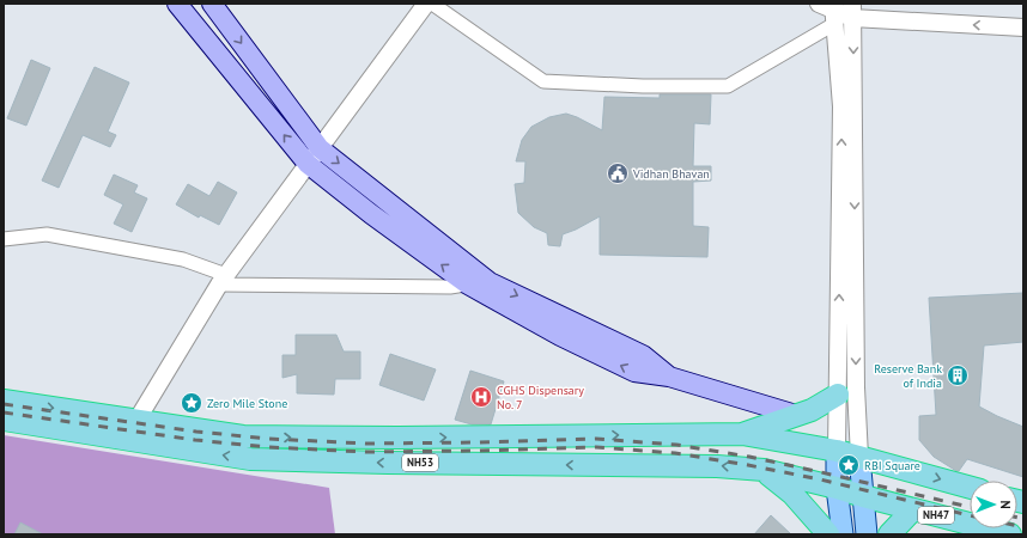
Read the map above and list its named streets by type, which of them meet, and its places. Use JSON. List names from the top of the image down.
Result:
{
  "streets": {
    "highway": ["NH53", "NH47"]
  },
  "crossings": [
    ["NH53", "NH47"]
  ],
  "places": {
    "public building": ["Vidhan Bhavan"],
    "building": ["Reserve Bank of India"],
    "hospital": ["CGHS Dispensary No. 7"],
    "place": ["Zero Mile Stone", "RBI Square"]
  },
  "north": "right"
}
